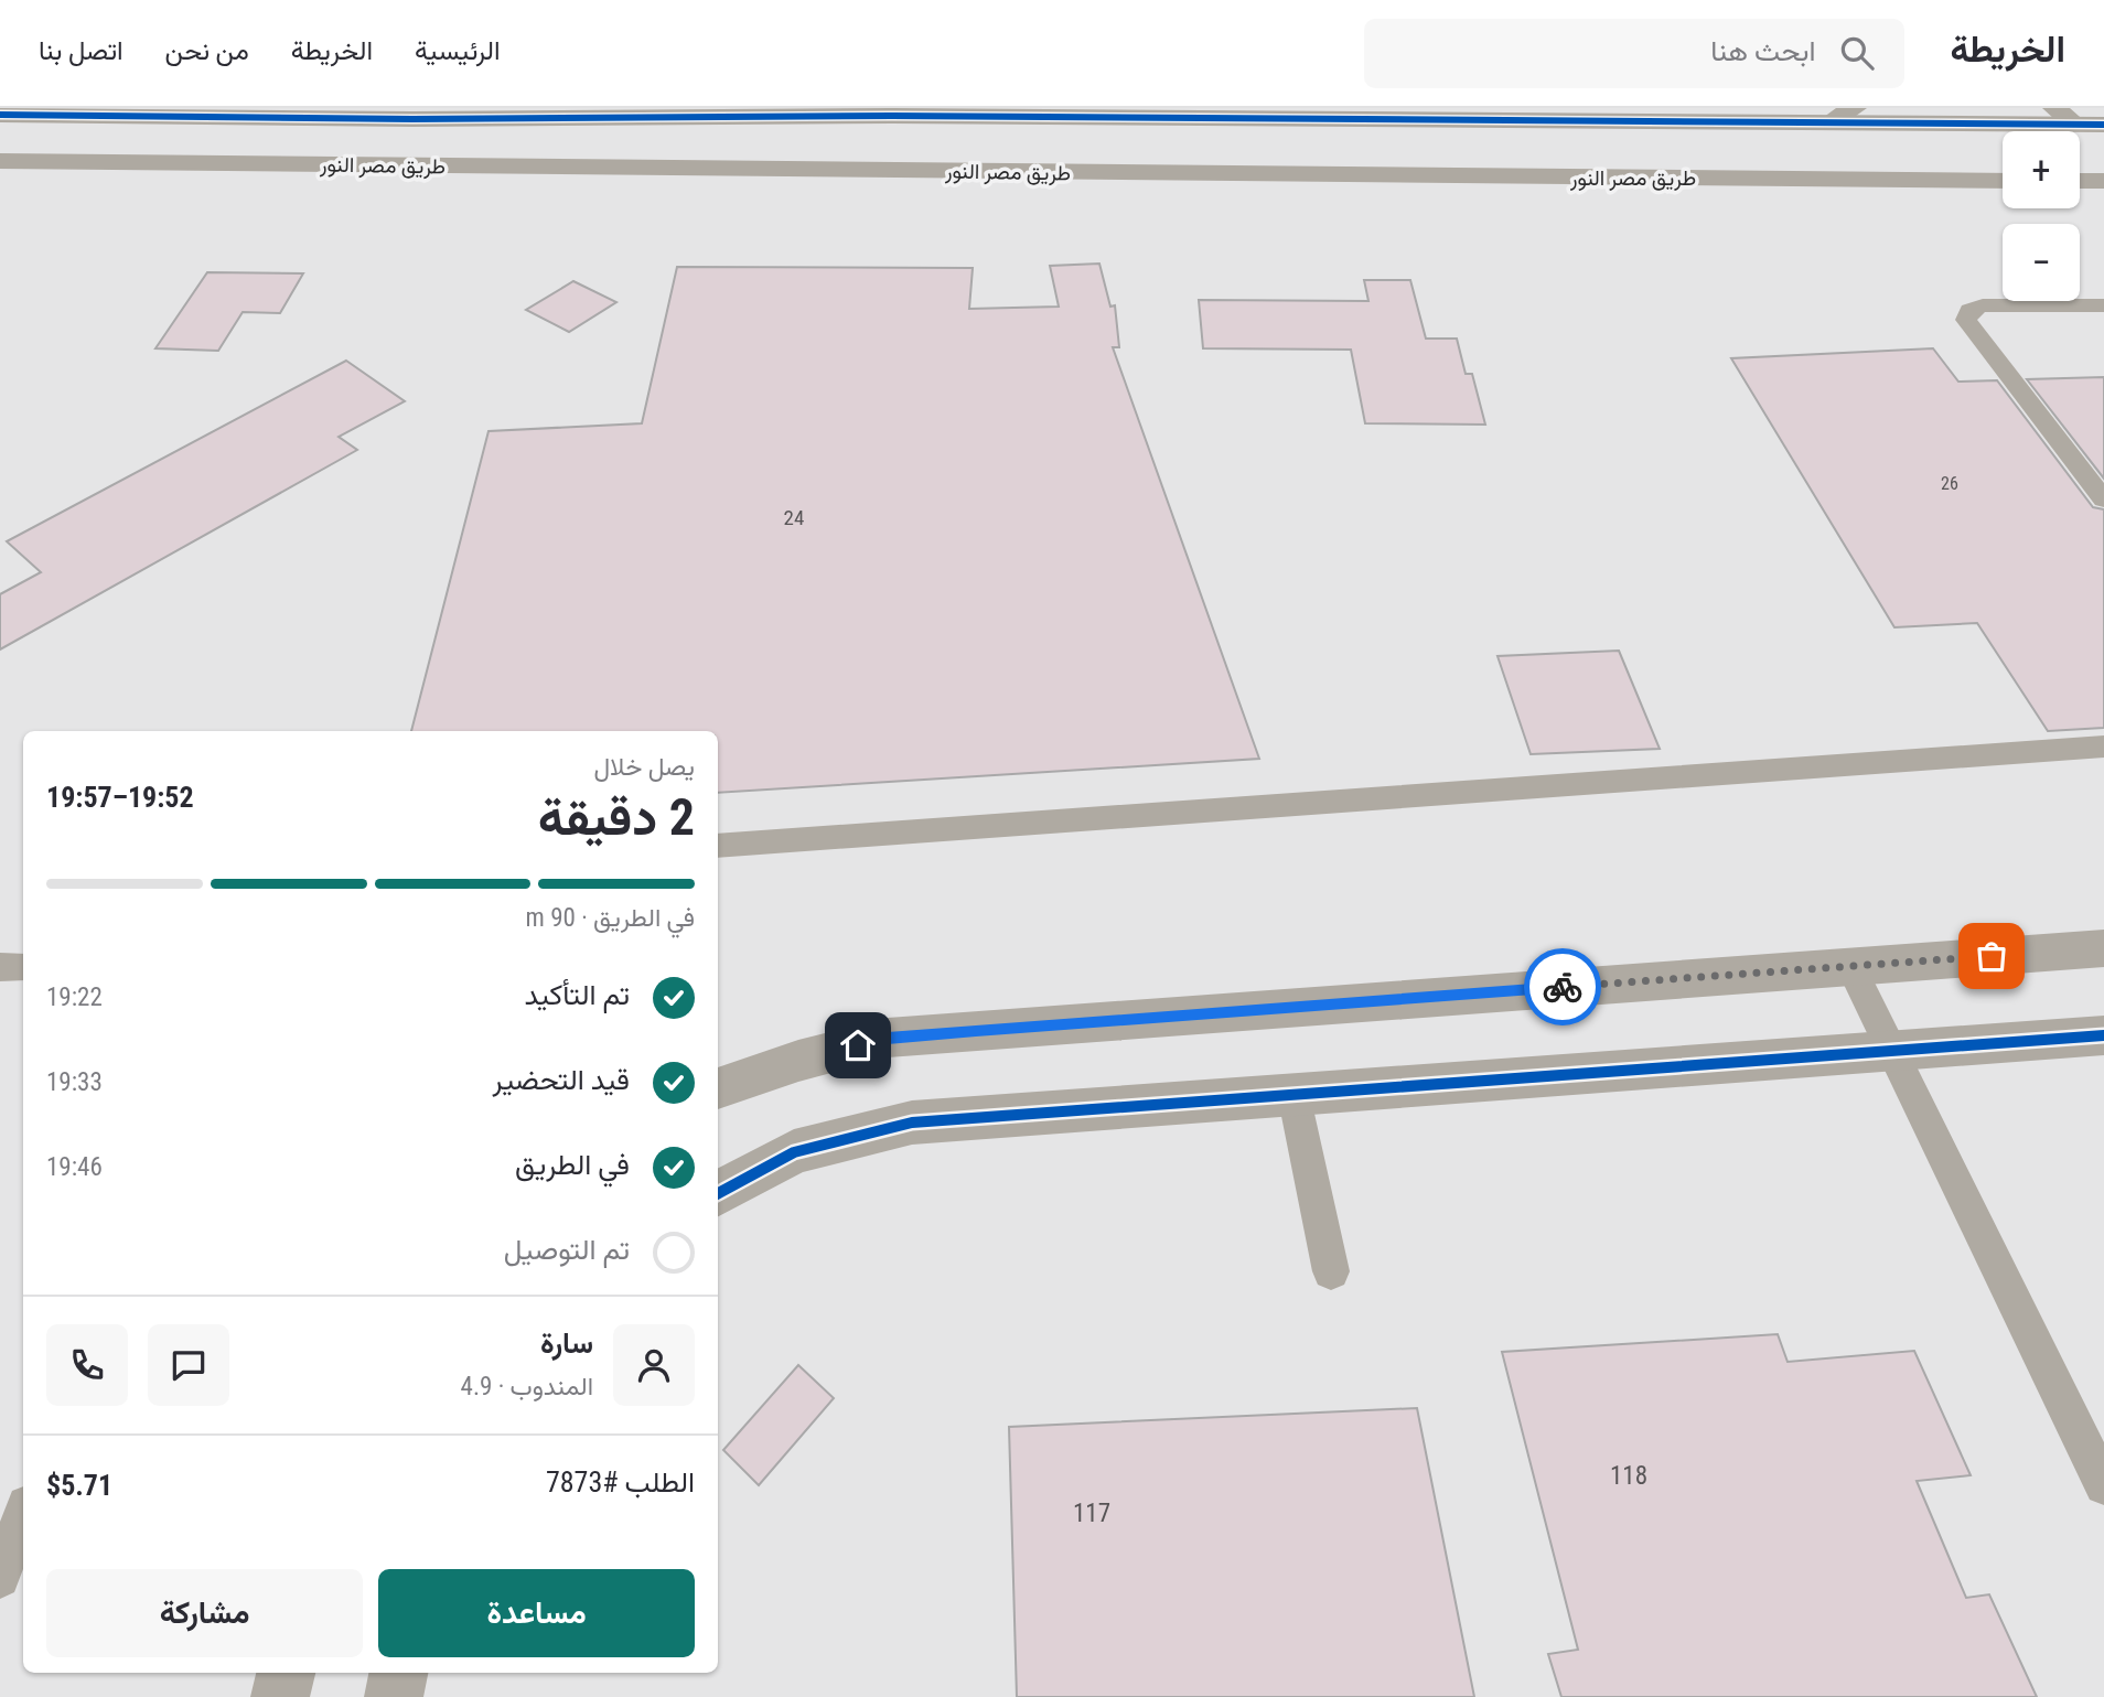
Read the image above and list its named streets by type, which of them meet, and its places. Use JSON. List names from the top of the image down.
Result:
{
  "streets": {
    "street": ["طريق مصر النور"]
  },
  "house_numbers": [
    "26",
    "24",
    "118",
    "117"
  ],
  "page": {
    "header": "الخريطة",
    "search": "ابحث هنا",
    "nav": [
      "الرئيسية",
      "الخريطة",
      "من نحن",
      "اتصل بنا"
    ],
    "map_buttons": ["+", "−"],
    "heading": ["2 دقيقة", "يصل خلال", "19:52–19:57"],
    "panel": [
      "سارة",
      "المندوب · 4.9",
      "الطلب #7873",
      "$5.71"
    ],
    "bar": "في الطريق · 90 m",
    "list": [
      ["تم التأكيد", "19:22"],
      ["قيد التحضير", "19:33"],
      ["في الطريق", "19:46"],
      "تم التوصيل"
    ],
    "buttons": ["مساعدة", "مشاركة"]
  }
}
